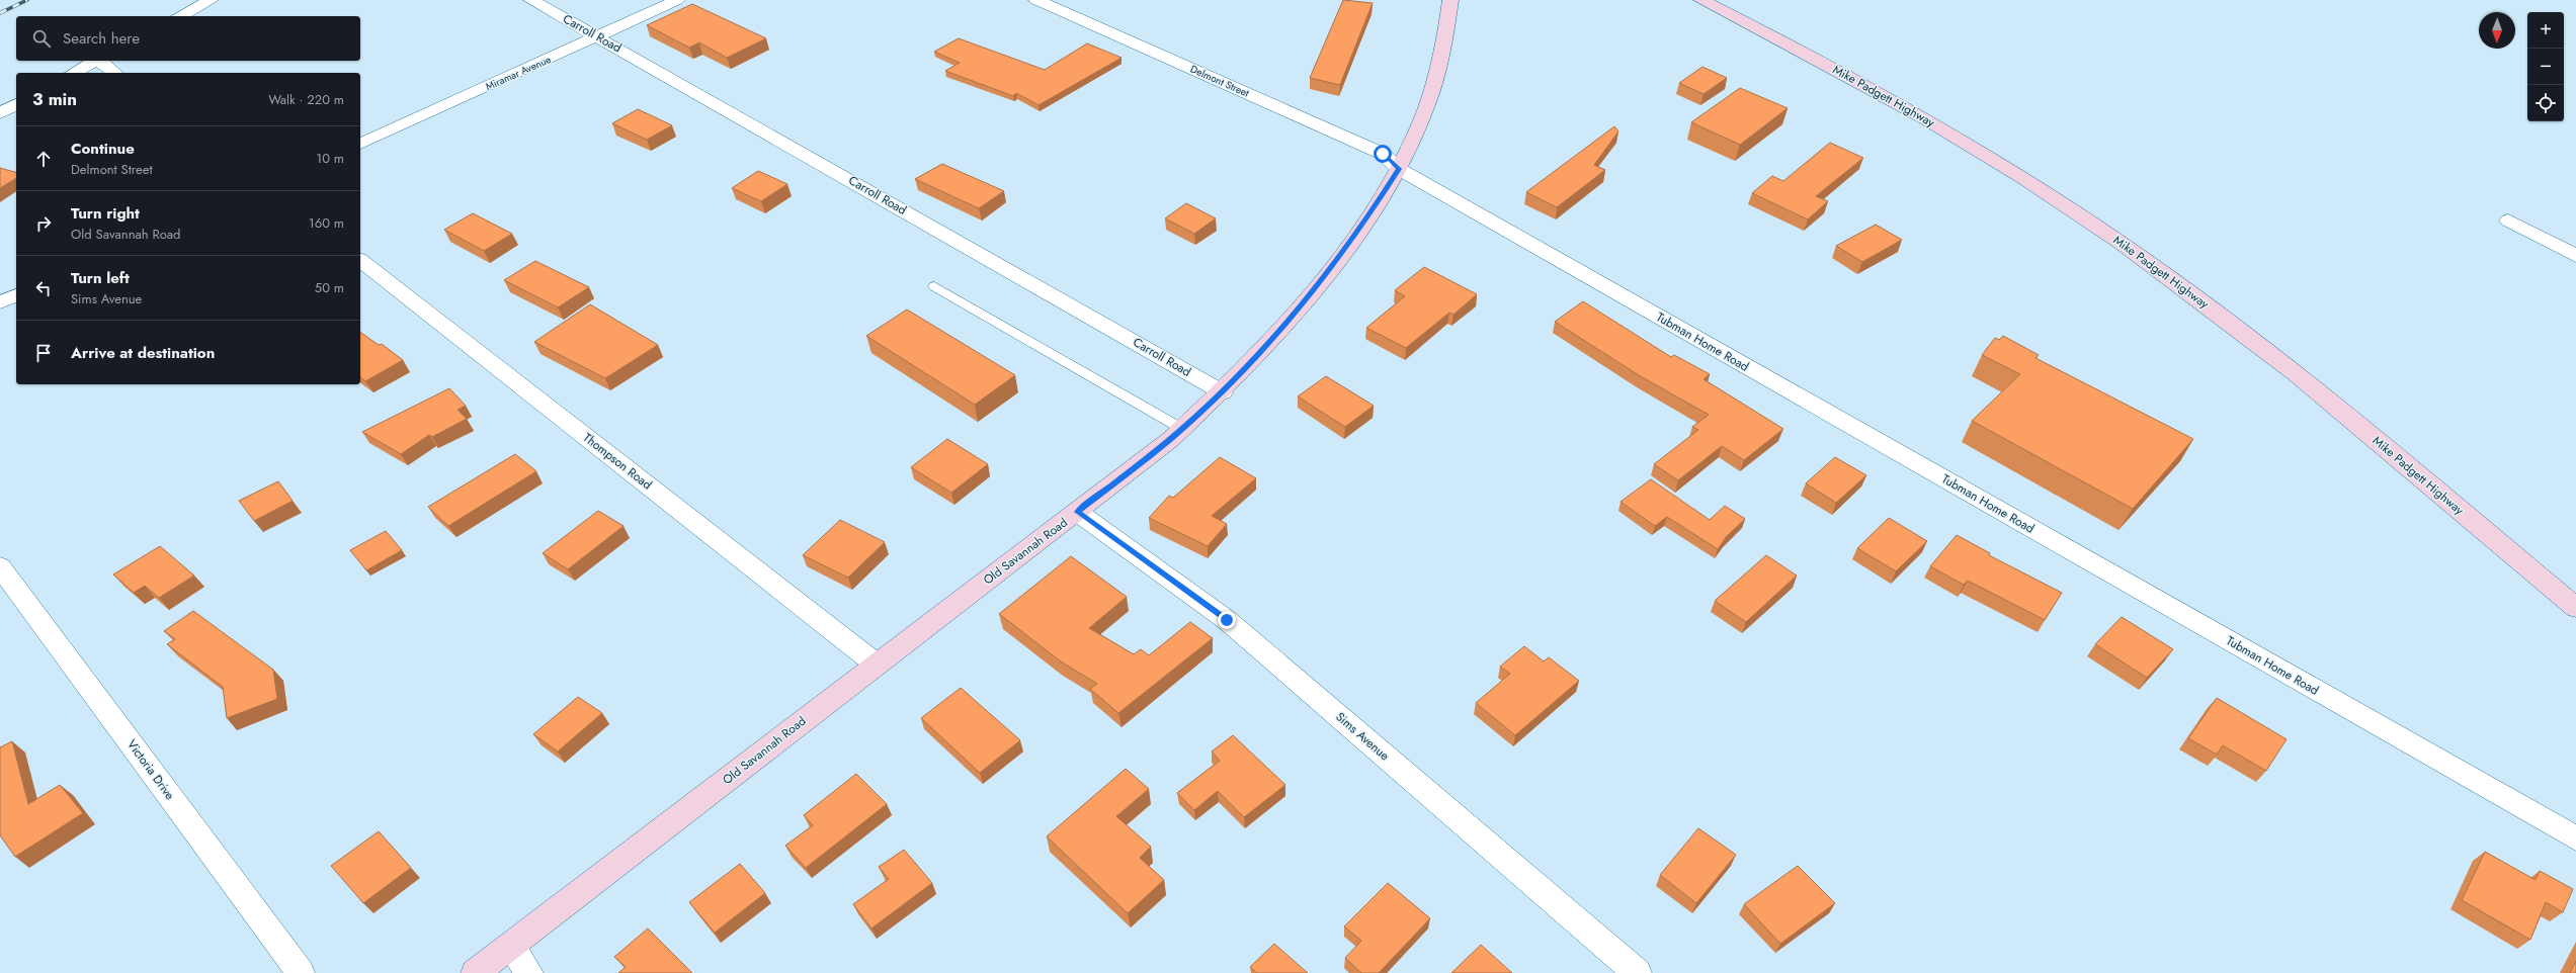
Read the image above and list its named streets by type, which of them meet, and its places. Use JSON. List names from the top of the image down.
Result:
{
  "streets": {
    "main road": ["Mike Padgett Highway", "Old Savannah Road"],
    "street": [
      "Carroll Road",
      "Miramar Avenue",
      "Delmont Street",
      "Tubman Home Road",
      "Thompson Road",
      "Sims Avenue",
      "Victoria Drive"
    ]
  },
  "crossings": [
    ["Carroll Road", "Miramar Avenue"],
    ["Carroll Road", "Old Savannah Road"],
    ["Delmont Street", "Tubman Home Road"],
    ["Delmont Street", "Old Savannah Road"],
    ["Tubman Home Road", "Old Savannah Road"],
    ["Thompson Road", "Old Savannah Road"],
    ["Old Savannah Road", "Sims Avenue"]
  ],
  "north": "bottom",
  "page": {
    "map_buttons": ["+", "−"],
    "search": "Search here",
    "heading": ["3 min", "Walk · 220 m"],
    "list": [
      ["Continue", "Delmont Street", "10 m"],
      ["Turn right", "Old Savannah Road", "160 m"],
      ["Turn left", "Sims Avenue", "50 m"],
      "Arrive at destination"
    ]
  }
}
